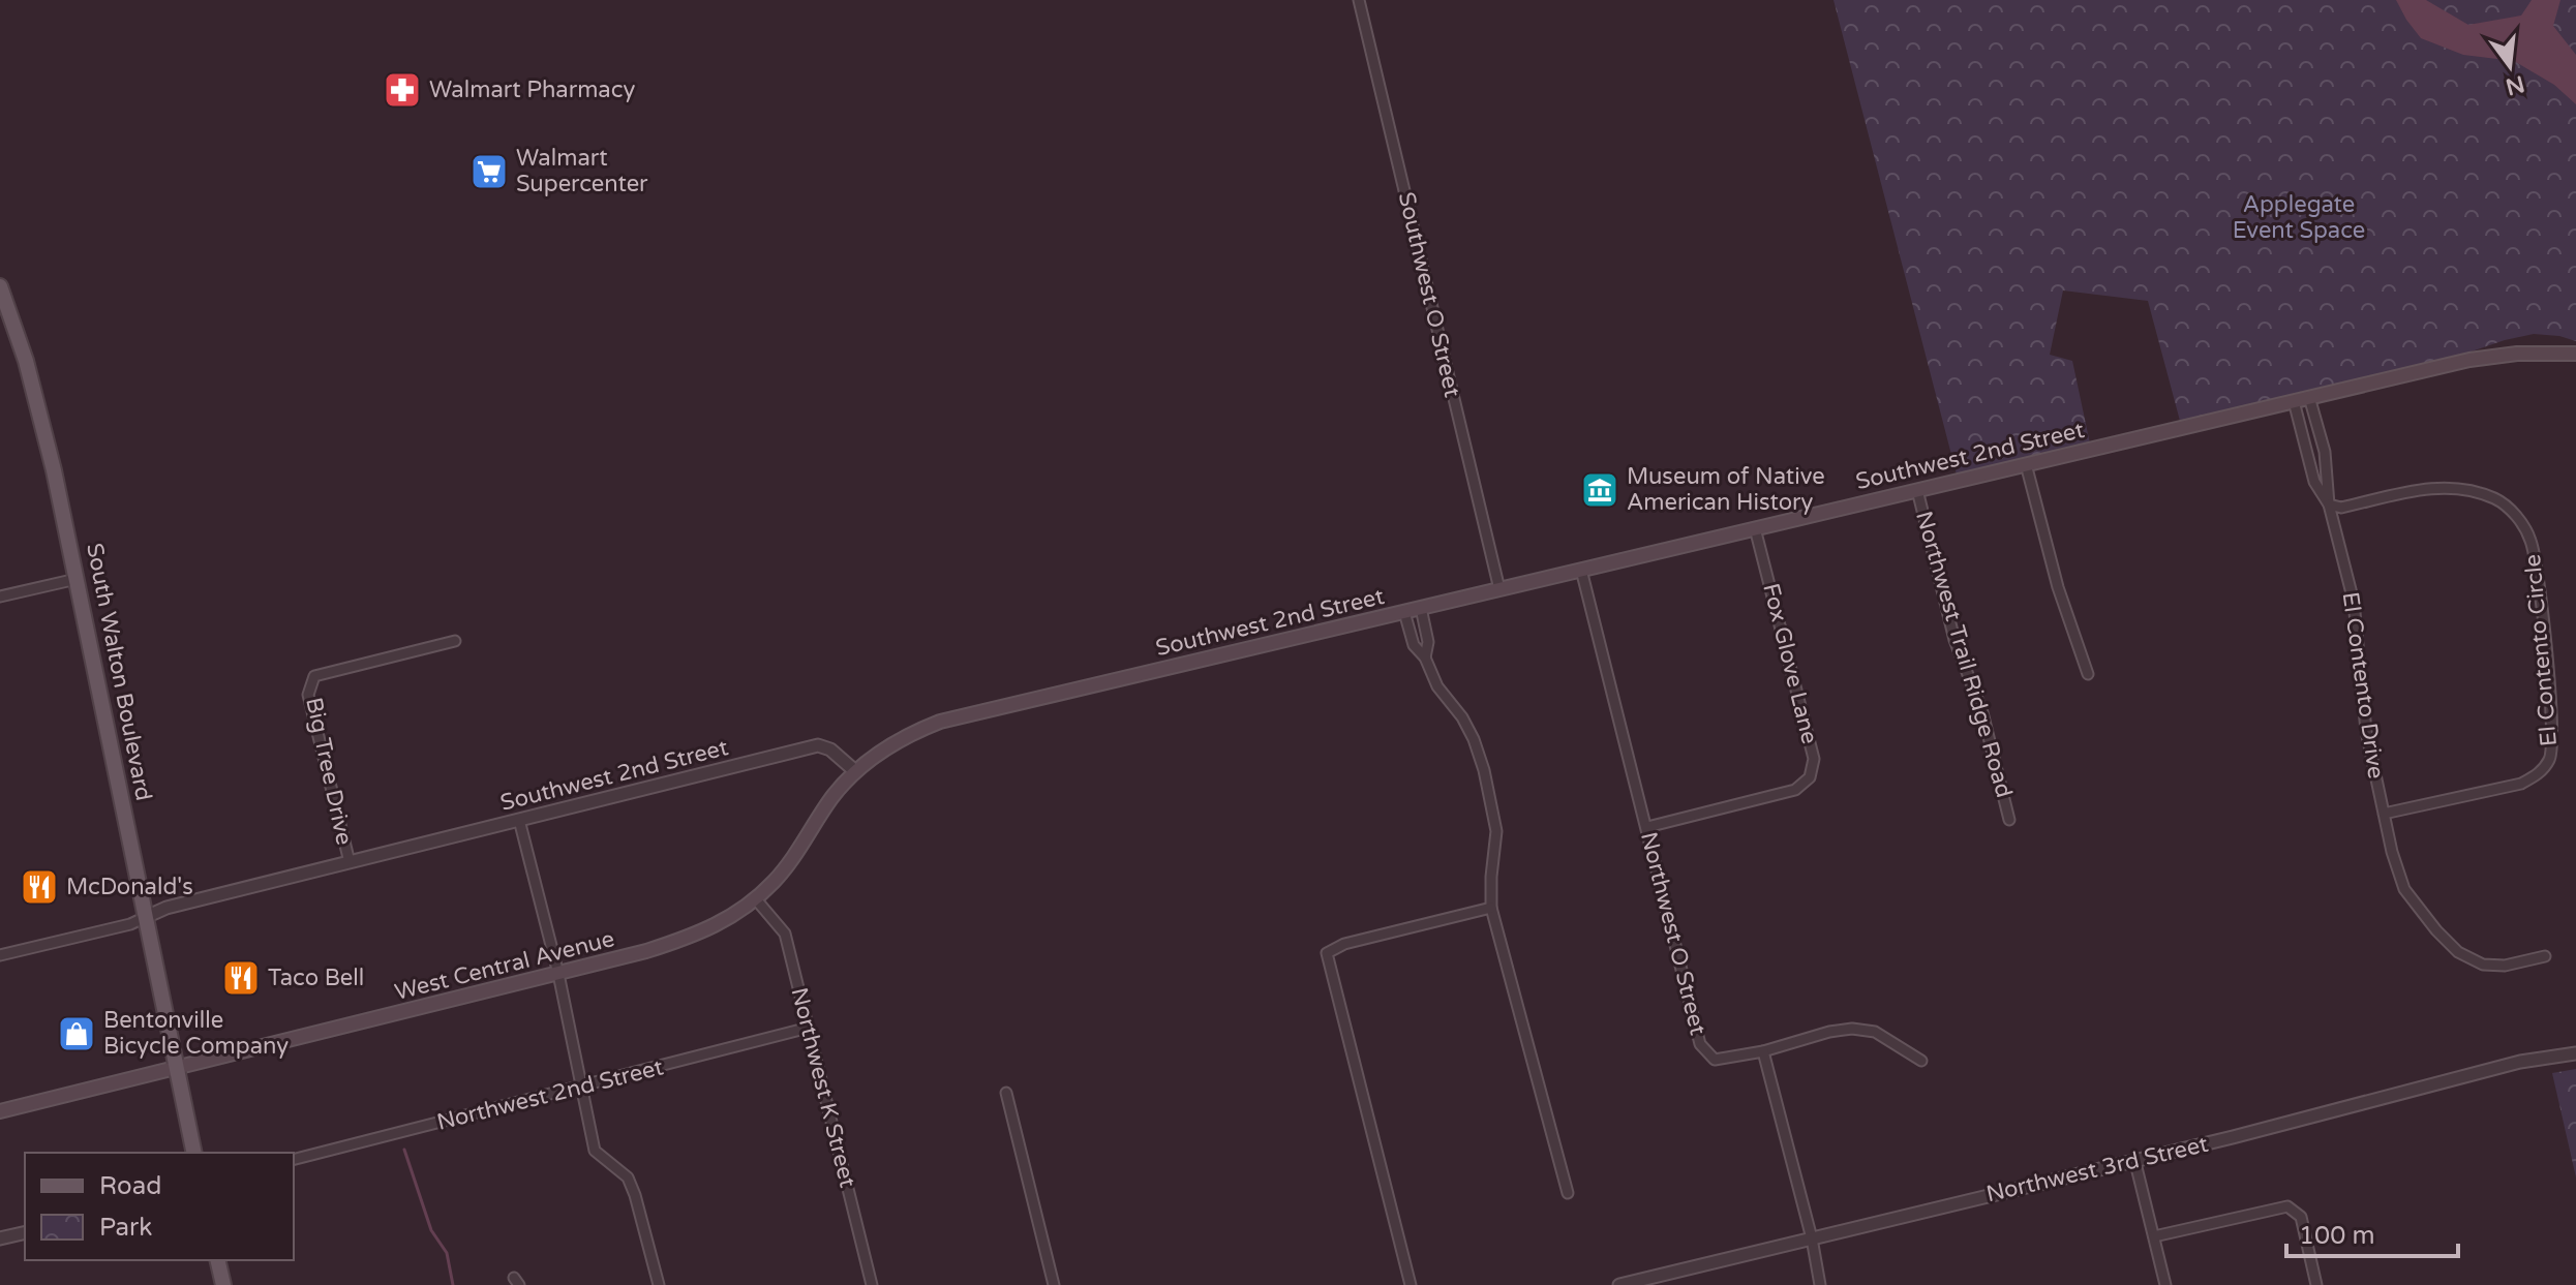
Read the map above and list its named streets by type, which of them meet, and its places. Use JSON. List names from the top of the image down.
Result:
{
  "streets": {
    "main road": ["Southwest 2nd Street", "South Walton Boulevard", "West Central Avenue"],
    "street": [
      "Southwest O Street",
      "El Contento Circle",
      "Northwest Trail Ridge Road",
      "Fox Glove Lane",
      "El Contento Drive",
      "Big Tree Drive",
      "Northwest O Street",
      "Northwest K Street",
      "Northwest 2nd Street",
      "Northwest 3rd Street"
    ]
  },
  "crossings": [
    ["Southwest O Street", "Southwest 2nd Street"],
    ["Southwest 2nd Street", "Northwest Trail Ridge Road"],
    ["Southwest 2nd Street", "Fox Glove Lane"],
    ["Southwest 2nd Street", "South Walton Boulevard"],
    ["Southwest 2nd Street", "El Contento Drive"],
    ["Southwest 2nd Street", "Big Tree Drive"],
    ["Southwest 2nd Street", "Northwest O Street"],
    ["Southwest 2nd Street", "West Central Avenue"],
    ["El Contento Circle", "El Contento Drive"],
    ["Fox Glove Lane", "Northwest O Street"],
    ["South Walton Boulevard", "West Central Avenue"],
    ["West Central Avenue", "Northwest K Street"],
    ["Northwest K Street", "Northwest 2nd Street"]
  ],
  "parks": ["Applegate Event Space"],
  "places": {
    "pharmacy": ["Walmart Pharmacy"],
    "supermarket": ["Walmart Supercenter"],
    "museum": ["Museum of Native American History"],
    "restaurant": ["McDonald's", "Taco Bell"],
    "shop": ["Bentonville Bicycle Company"]
  },
  "legend": ["Road", "Park"],
  "scale_bar": "100 m",
  "north": "bottom"
}
